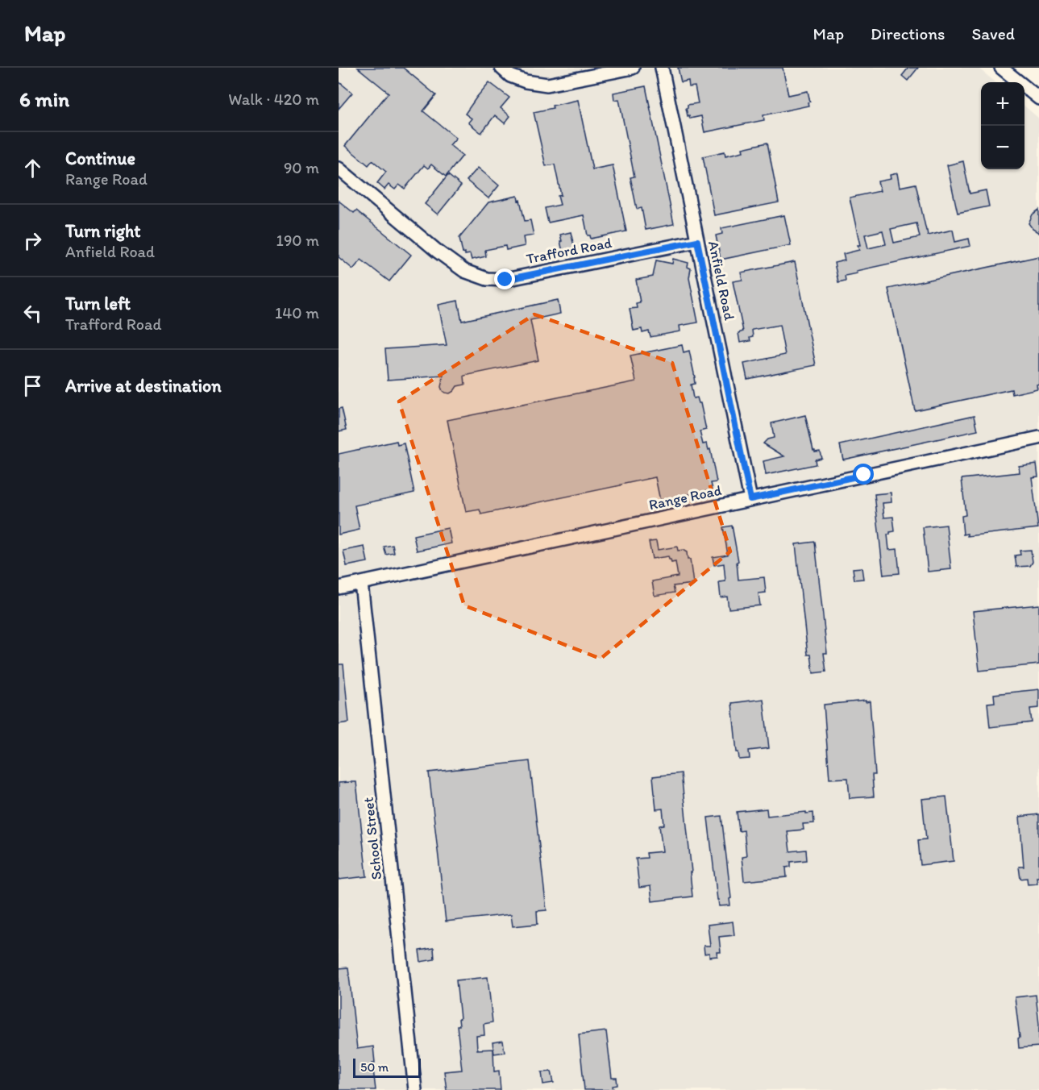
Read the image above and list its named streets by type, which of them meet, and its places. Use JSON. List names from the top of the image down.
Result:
{
  "streets": {
    "street": [
      "Trafford Road",
      "Anfield Road",
      "Range Road",
      "School Street"
    ]
  },
  "crossings": [
    ["Trafford Road", "Anfield Road"],
    ["Anfield Road", "Range Road"],
    ["Range Road", "School Street"]
  ],
  "scale_bar": "50 m",
  "page": {
    "header": "Map",
    "nav": ["Map", "Directions", "Saved"],
    "heading": ["6 min", "Walk · 420 m"],
    "map_buttons": ["+", "−"],
    "list": [
      ["Continue", "Range Road", "90 m"],
      ["Turn right", "Anfield Road", "190 m"],
      ["Turn left", "Trafford Road", "140 m"],
      "Arrive at destination"
    ],
    "scale": "50 m"
  }
}
